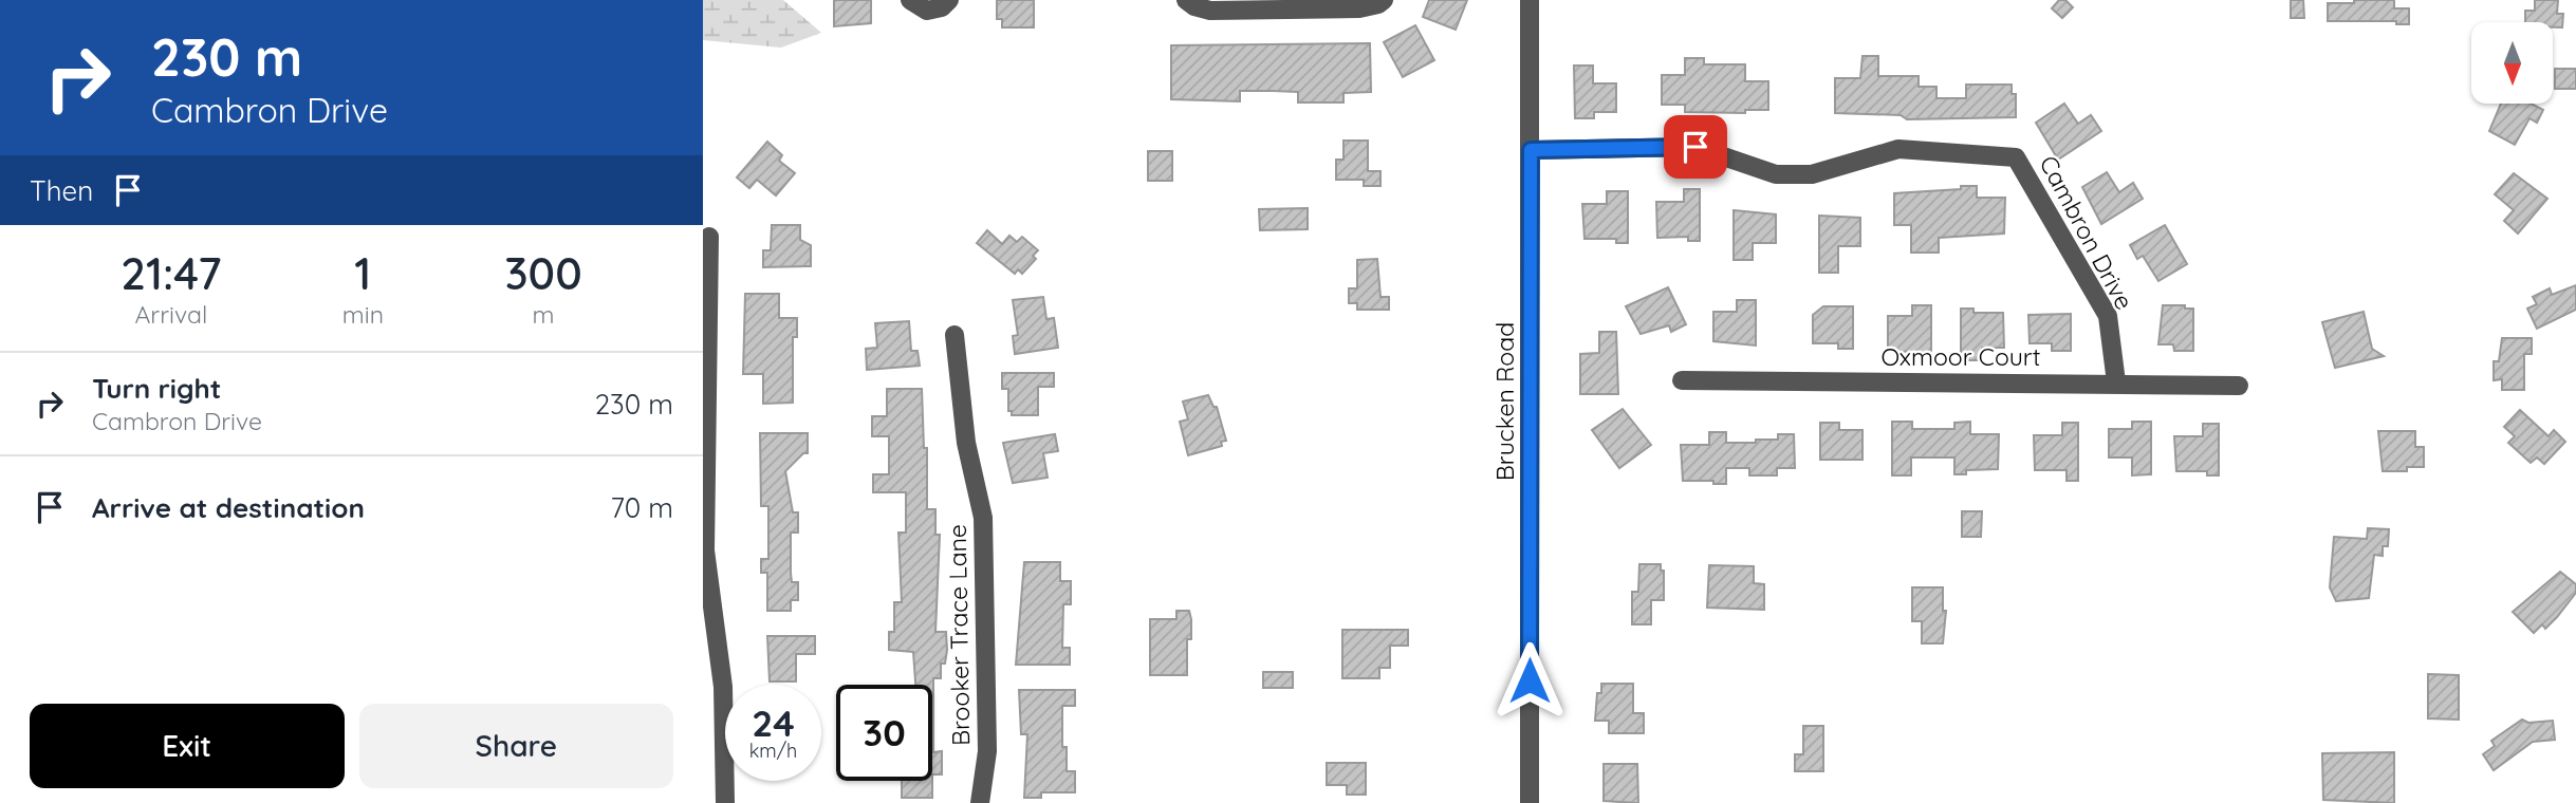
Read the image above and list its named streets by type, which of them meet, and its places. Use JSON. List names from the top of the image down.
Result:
{
  "streets": {
    "street": [
      "Cambron Drive",
      "Oxmoor Court",
      "Brucken Road",
      "Brooker Trace Lane"
    ]
  },
  "crossings": [
    ["Cambron Drive", "Oxmoor Court"],
    ["Cambron Drive", "Brucken Road"]
  ],
  "north": "bottom",
  "page": {
    "turn": ["230 m", "Cambron Drive"],
    "then": "Then",
    "eta": [
      "21:47",
      "Arrival",
      "1",
      "min",
      "300",
      "m"
    ],
    "list": [
      {
        "name": "Turn right",
        "note": "Cambron Drive",
        "value": "230 m"
      },
      {
        "name": "Arrive at destination",
        "value": "70 m"
      }
    ],
    "speed": "24 km/h",
    "limit": "30",
    "buttons": ["Exit", "Share"]
  }
}
